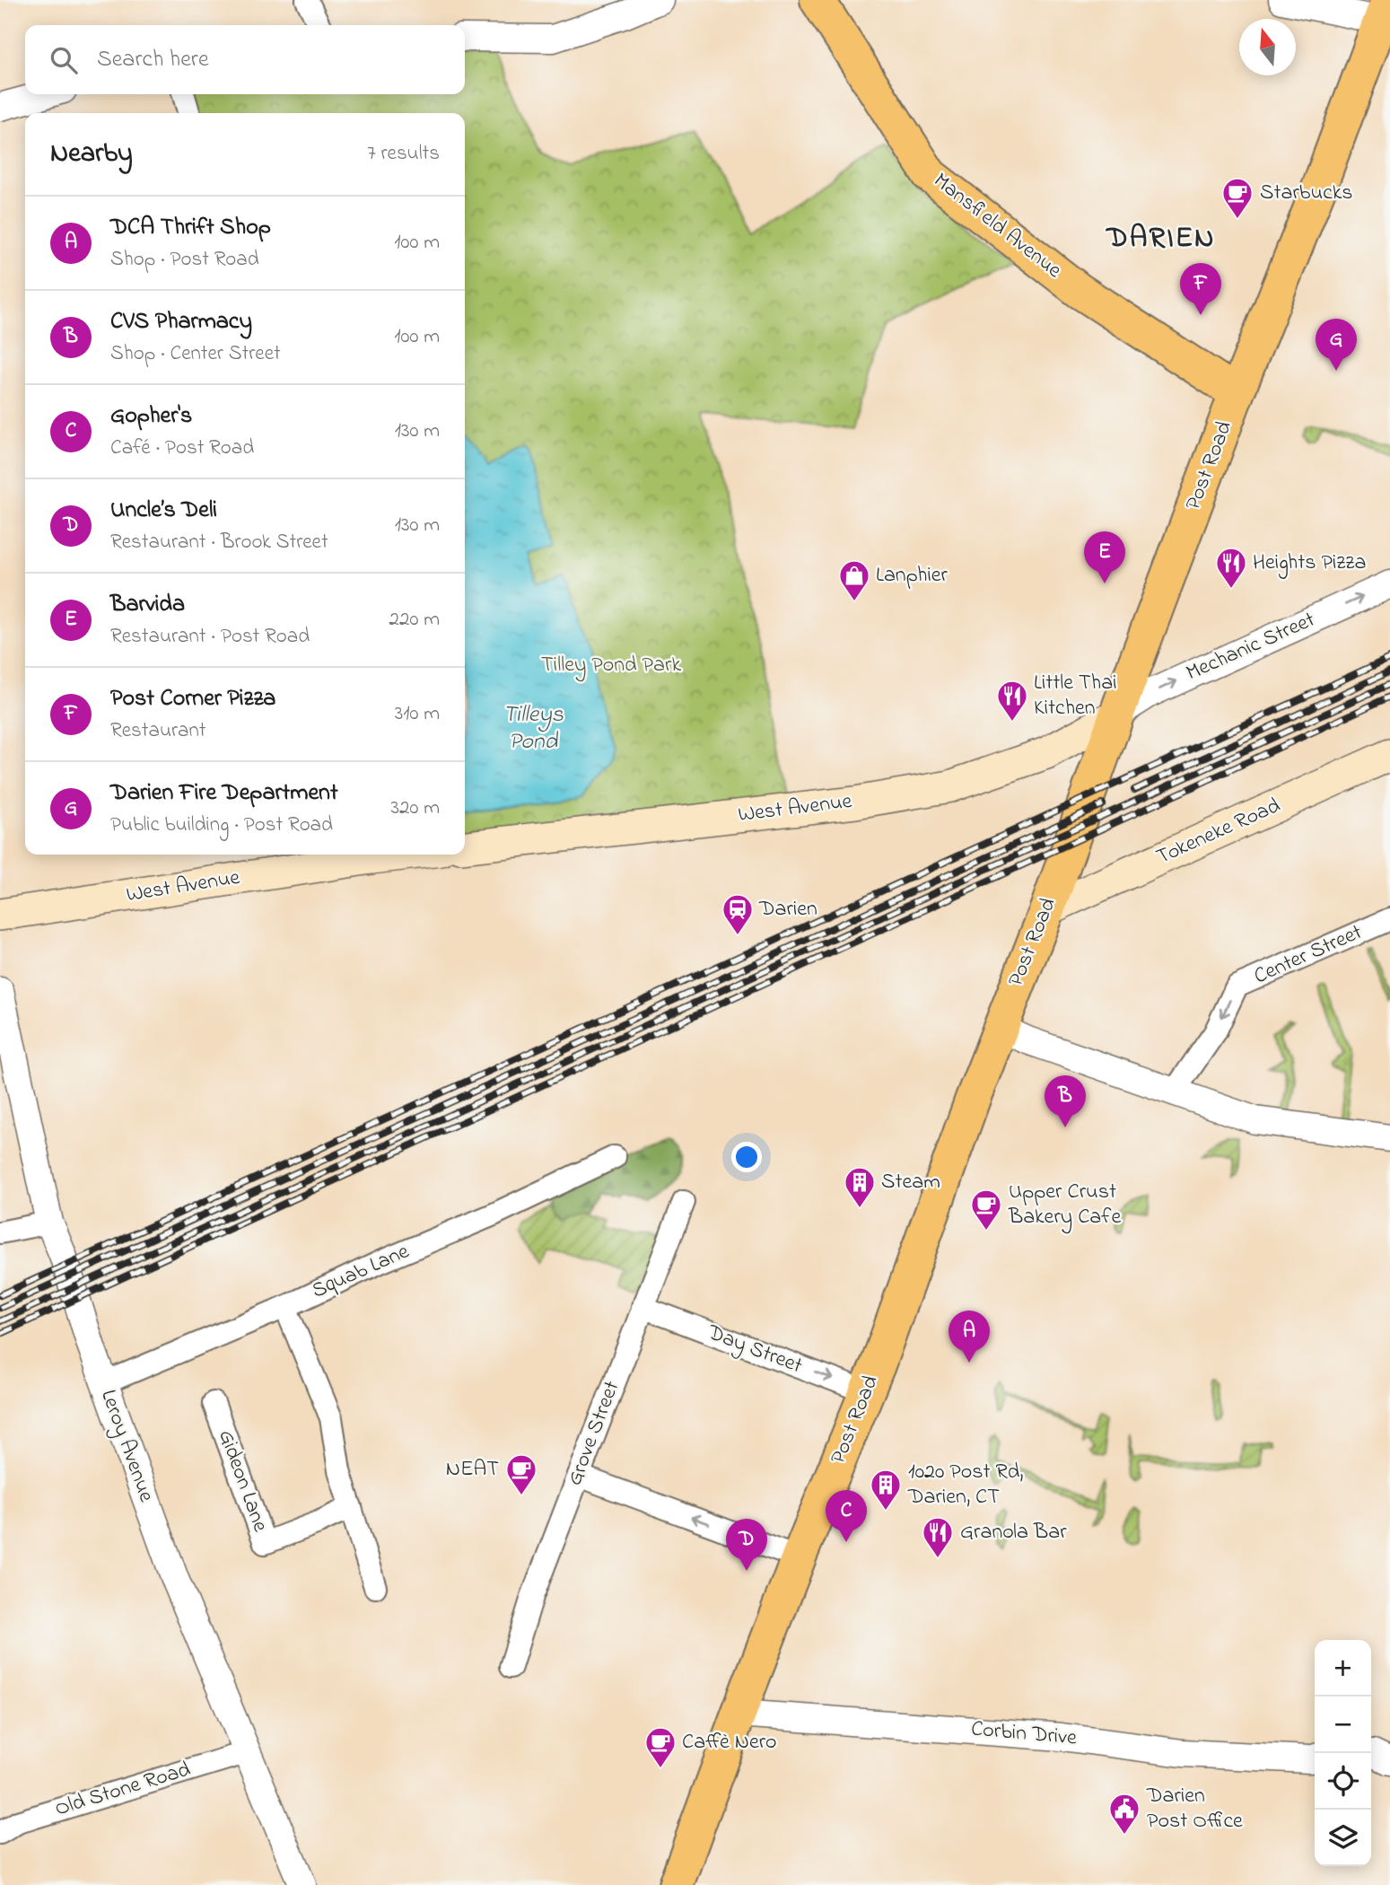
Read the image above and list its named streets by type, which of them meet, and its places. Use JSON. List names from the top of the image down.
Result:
{
  "streets": {
    "main road": [
      "Mansfield Avenue",
      "Post Road",
      "West Avenue",
      "Tokeneke Road"
    ],
    "street": [
      "Mechanic Street",
      "Center Street",
      "Squab Lane",
      "Day Street",
      "Grove Street",
      "Leroy Avenue",
      "Gideon Lane",
      "Corbin Drive",
      "Old Stone Road"
    ]
  },
  "crossings": [
    ["Mansfield Avenue", "Post Road"],
    ["Post Road", "Mechanic Street"],
    ["Post Road", "West Avenue"],
    ["Post Road", "Tokeneke Road"],
    ["Post Road", "Day Street"],
    ["Post Road", "Corbin Drive"],
    ["Mechanic Street", "West Avenue"],
    ["Squab Lane", "Leroy Avenue"],
    ["Day Street", "Grove Street"],
    ["Leroy Avenue", "Old Stone Road"]
  ],
  "one_way": ["Mechanic Street", "Center Street"],
  "districts": ["DARIEN"],
  "water": ["Tilleys Pond"],
  "parks": ["Tilley Pond Park"],
  "places": {
    "cafe": [
      "Starbucks",
      "Upper Crust Bakery Cafe",
      "NEAT",
      "Caffè Nero"
    ],
    "restaurant": ["Heights Pizza", "Little Thai Kitchen", "Granola Bar"],
    "shop": ["Lanphier"],
    "station": ["Darien"],
    "building": ["Steam", "1020 Post Rd, Darien, CT"],
    "public building": ["Darien Post Office"]
  },
  "north": "top",
  "page": {
    "search": "Search here",
    "heading": ["Nearby", "7 results"],
    "list": [
      {
        "mark": "A",
        "name": "DCA Thrift Shop",
        "note": "Shop · Post Road",
        "value": "100 m"
      },
      {
        "mark": "B",
        "name": "CVS Pharmacy",
        "note": "Shop · Center Street",
        "value": "100 m"
      },
      {
        "mark": "C",
        "name": "Gopher's",
        "note": "Café · Post Road",
        "value": "130 m"
      },
      {
        "mark": "D",
        "name": "Uncle’s Deli",
        "note": "Restaurant · Brook Street",
        "value": "130 m"
      },
      {
        "mark": "E",
        "name": "Barvida",
        "note": "Restaurant · Post Road",
        "value": "220 m"
      },
      {
        "mark": "F",
        "name": "Post Corner Pizza",
        "note": "Restaurant",
        "value": "310 m"
      },
      {
        "mark": "G",
        "name": "Darien Fire Department",
        "note": "Public building · Post Road",
        "value": "320 m"
      }
    ],
    "pins": [
      "F",
      "G",
      "E",
      "B",
      "A",
      "C",
      "D"
    ],
    "map_buttons": ["+", "−"]
  }
}
